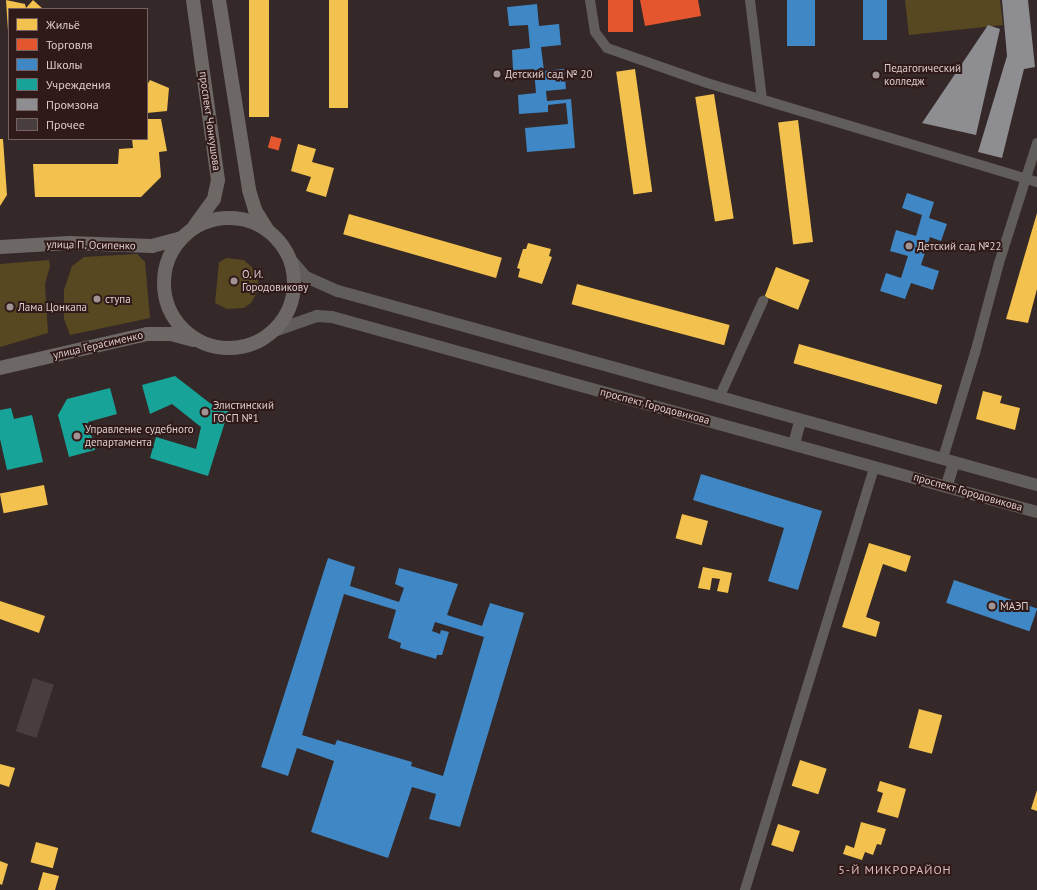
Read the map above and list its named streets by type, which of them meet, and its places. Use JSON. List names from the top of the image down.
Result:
{
  "streets": {
    "main road": ["проспект Чонкушова", "улица П. Осипенко", "улица Герасименко"],
    "street": ["проспект Городовикова"]
  },
  "crossings": [
    ["проспект Чонкушова", "улица П. Осипенко"],
    ["проспект Чонкушова", "улица Герасименко"],
    ["проспект Чонкушова", "проспект Городовикова"],
    ["улица П. Осипенко", "улица Герасименко"],
    ["улица П. Осипенко", "проспект Городовикова"],
    ["улица Герасименко", "проспект Городовикова"]
  ],
  "districts": ["5-Й МИКРОРАЙОН"],
  "places": [
    "Детский сад № 20",
    "Педагогический колледж",
    "Детский сад №22",
    "О. И. Городовикову",
    "ступа",
    "Лама Цонкапа",
    "Элистинский ГОСП №1",
    "Управление судебного департамента",
    "МАЭП"
  ],
  "legend": [
    "Жильё",
    "Торговля",
    "Школы",
    "Учреждения",
    "Промзона",
    "Прочее"
  ]
}
